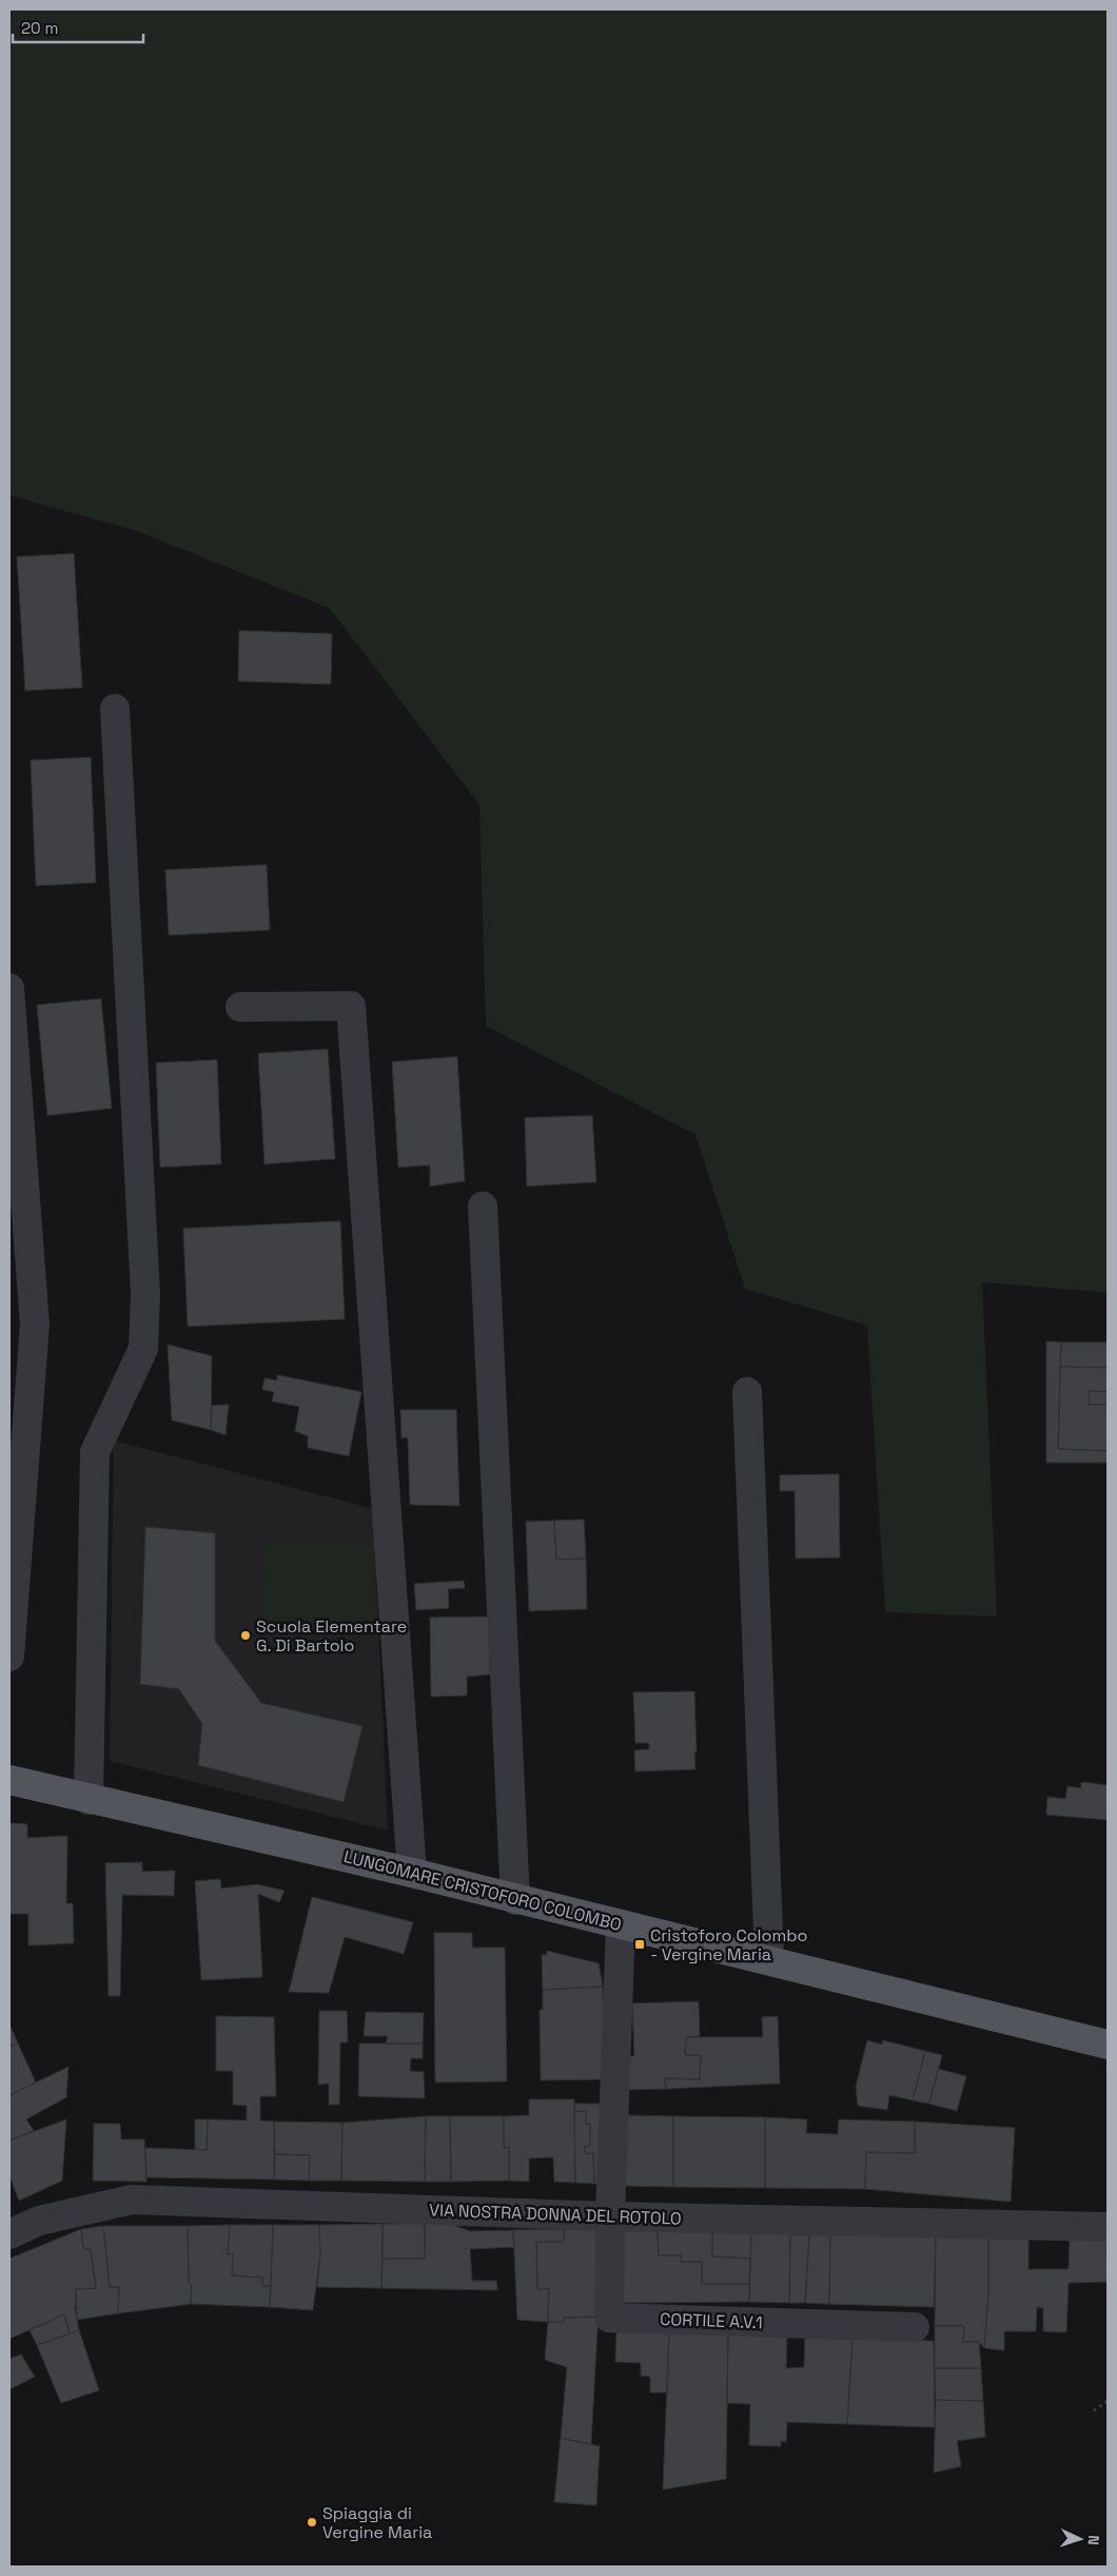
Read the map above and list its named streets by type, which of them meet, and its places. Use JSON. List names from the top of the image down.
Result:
{
  "streets": {
    "main road": ["LUNGOMARE CRISTOFORO COLOMBO"],
    "street": ["VIA NOSTRA DONNA DEL ROTOLO", "CORTILE A.V.1"]
  },
  "crossings": [
    ["VIA NOSTRA DONNA DEL ROTOLO", "CORTILE A.V.1"]
  ],
  "places": {
    "other": ["Scuola Elementare G. Di Bartolo", "Spiaggia di Vergine Maria"],
    "transit": ["Cristoforo Colombo - Vergine Maria"]
  },
  "scale_bar": "20 m",
  "north": "right"
}
